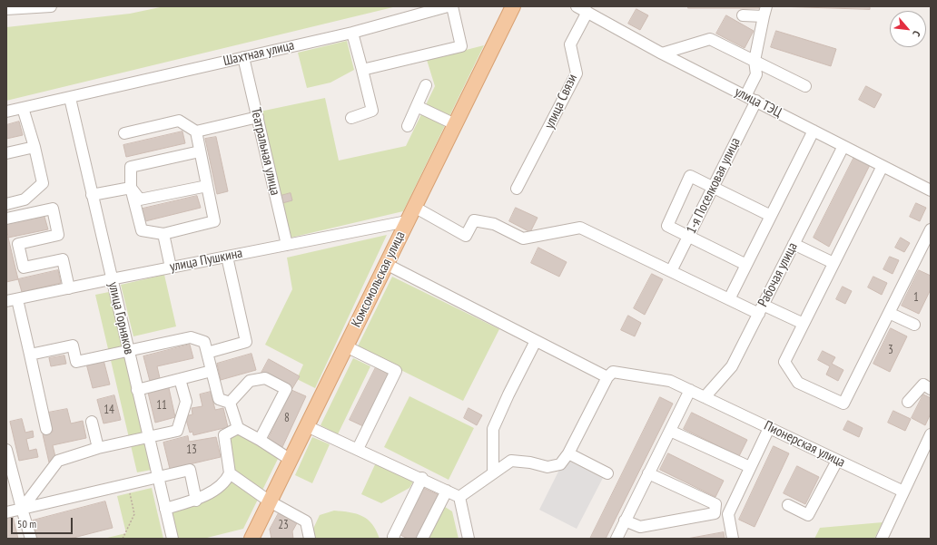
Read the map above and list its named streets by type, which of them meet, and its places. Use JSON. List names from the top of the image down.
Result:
{
  "streets": {
    "main road": ["Комсомольская улица"],
    "street": [
      "Шахтная улица",
      "улица Связи",
      "улица ТЭЦ",
      "Театральная улица",
      "1-я Поселковая улица",
      "улица Пушкина",
      "Рабочая улица",
      "улица Горняков",
      "Пионерская улица"
    ]
  },
  "crossings": [
    ["Шахтная улица", "Театральная улица"],
    ["Шахтная улица", "улица Горняков"],
    ["улица Связи", "улица ТЭЦ"],
    ["улица ТЭЦ", "1-я Поселковая улица"],
    ["улица ТЭЦ", "Рабочая улица"],
    ["Театральная улица", "улица Пушкина"],
    ["улица Пушкина", "Комсомольская улица"],
    ["улица Пушкина", "улица Горняков"],
    ["Рабочая улица", "Пионерская улица"]
  ],
  "house_numbers": [
    "1",
    "3",
    "11",
    "14",
    "8",
    "13",
    "23"
  ],
  "scale_bar": "50 m",
  "north": "bottom right"
}
